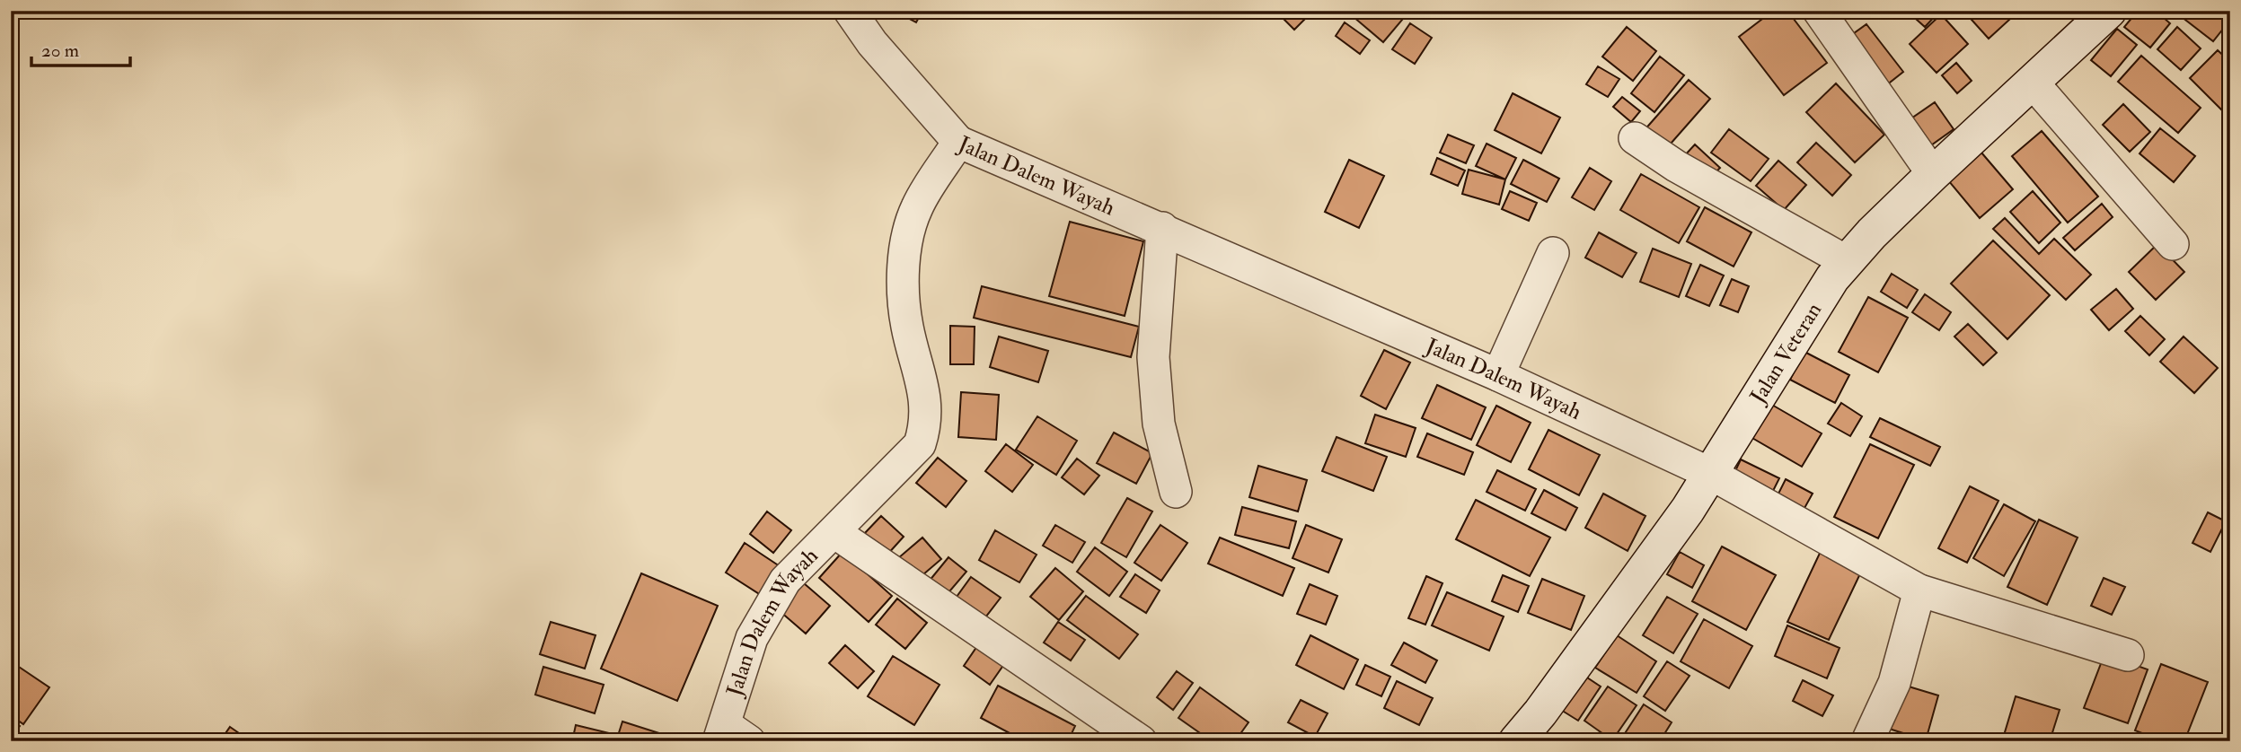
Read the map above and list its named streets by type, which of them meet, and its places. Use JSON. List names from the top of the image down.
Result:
{
  "streets": {
    "street": ["Jalan Dalem Wayah", "Jalan Veteran"]
  },
  "crossings": [
    ["Jalan Dalem Wayah", "Jalan Veteran"]
  ],
  "scale_bar": "20 m"
}
